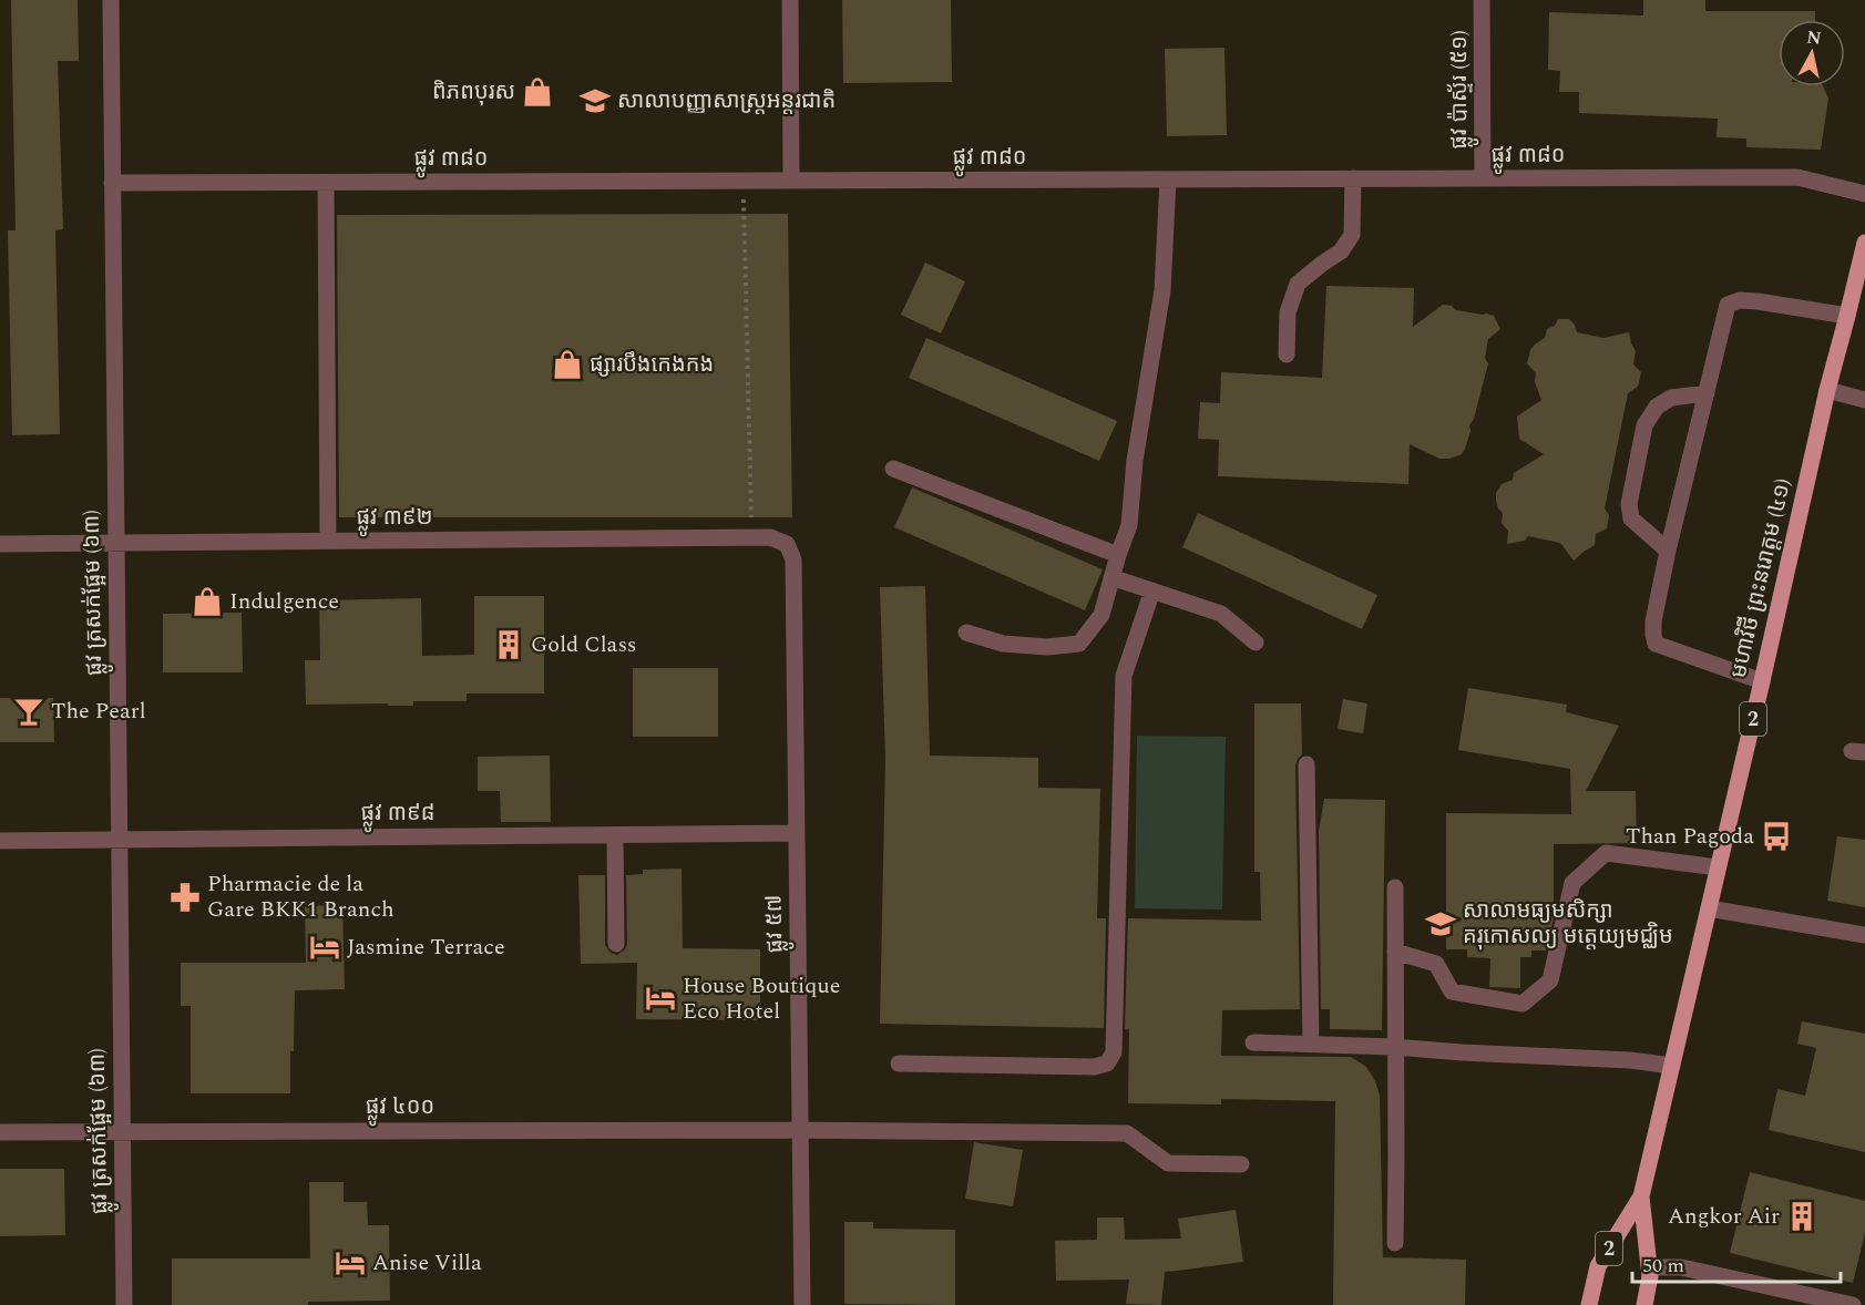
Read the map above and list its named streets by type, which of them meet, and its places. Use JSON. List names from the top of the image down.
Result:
{
  "streets": {
    "main road": ["មហាវិថី ព្រះនរោត្តម (៤១)", "2"],
    "street": [
      "ផ្លូវ ប៉ាស្ទ័រ (៥១)",
      "ផ្លូវ ៣៨០",
      "ផ្លូវ ៣៩២",
      "ផ្លូវ ត្រសក់ផ្អែម (៦៣)",
      "ផ្លូវ ៣៩៨",
      "ផ្លូវ ៥៧",
      "ផ្លូវ ៤០០"
    ]
  },
  "crossings": [
    ["ផ្លូវ ប៉ាស្ទ័រ (៥១)", "ផ្លូវ ៣៨០"],
    ["ផ្លូវ ៣៨០", "ផ្លូវ ត្រសក់ផ្អែម (៦៣)"],
    ["ផ្លូវ ៣៩២", "ផ្លូវ ត្រសក់ផ្អែម (៦៣)"],
    ["ផ្លូវ ៣៩២", "ផ្លូវ ៥៧"],
    ["ផ្លូវ ត្រសក់ផ្អែម (៦៣)", "ផ្លូវ ៣៩៨"],
    ["ផ្លូវ ត្រសក់ផ្អែម (៦៣)", "ផ្លូវ ៤០០"],
    ["ផ្លូវ ៣៩៨", "ផ្លូវ ៥៧"],
    ["ផ្លូវ ៥៧", "ផ្លូវ ៤០០"]
  ],
  "places": {
    "shop": ["ពិភពបុរស", "ផ្សារបឹងកេងកង", "Indulgence"],
    "school or university": ["សាលាបញ្ញាសាស្ត្រអន្តរជាតិ", "សាលាមធ្យមសិក្សា គរុកោសល្យ មត្តេយ្យមជ្ឈិម"],
    "building": ["Gold Class", "Angkor Air"],
    "bar": ["The Pearl"],
    "bus stop": ["Than Pagoda"],
    "pharmacy": ["Pharmacie de la Gare BKK1 Branch"],
    "hotel": ["Jasmine Terrace", "House Boutique Eco Hotel", "Anise Villa"]
  },
  "scale_bar": "50 m",
  "north": "top"
}
